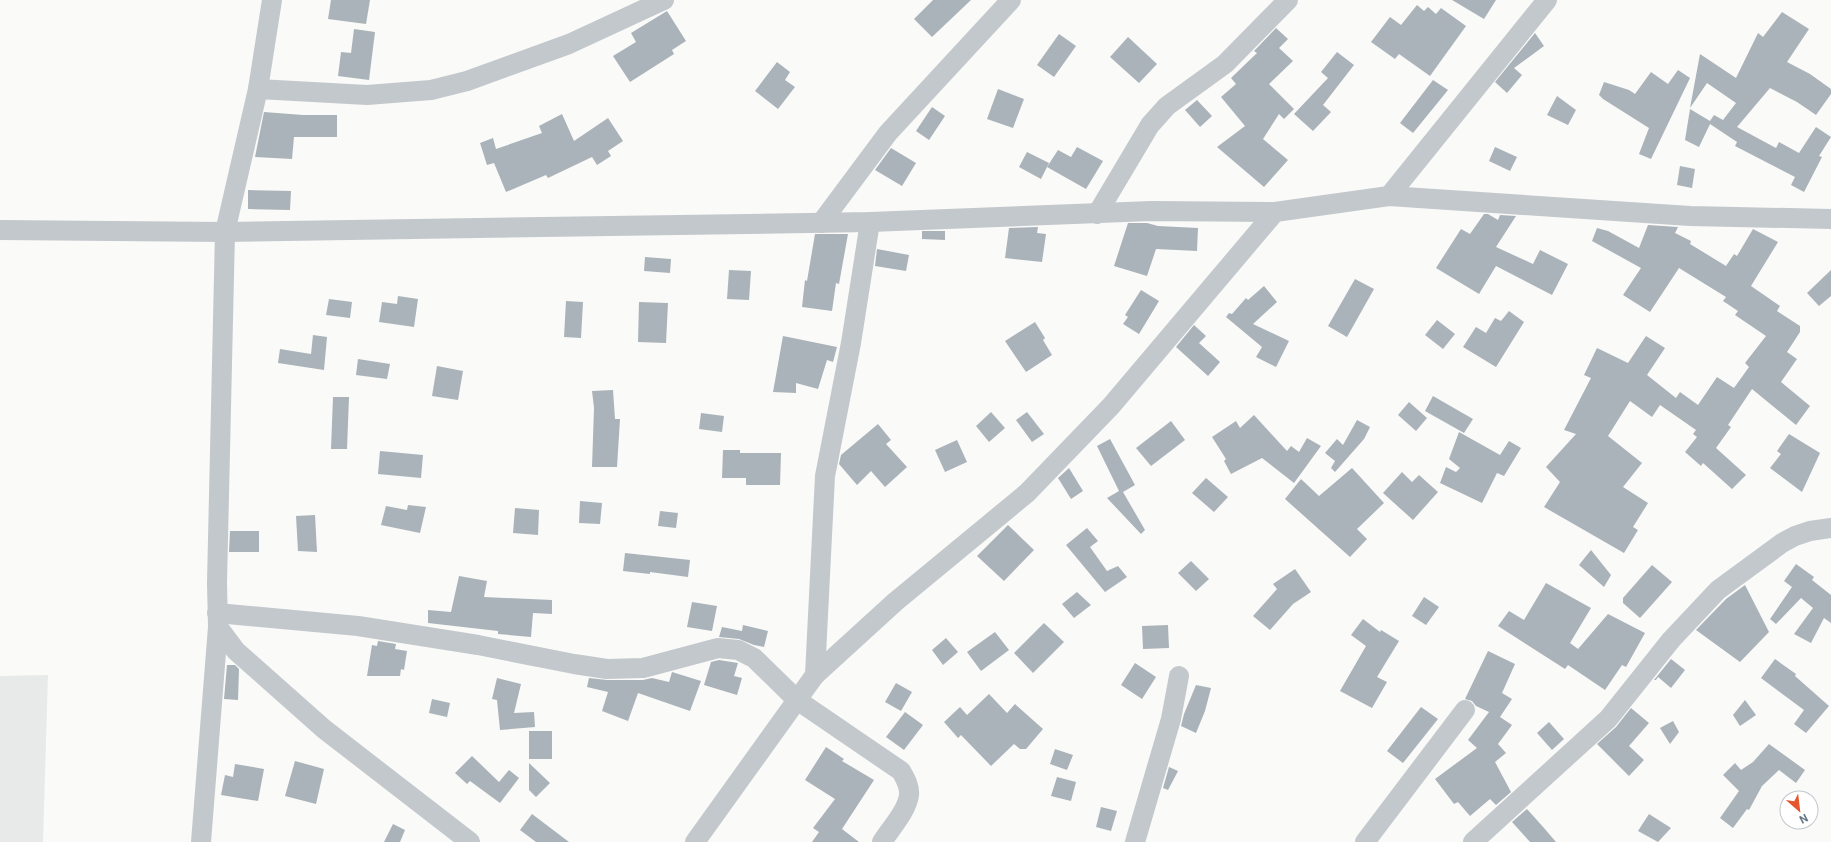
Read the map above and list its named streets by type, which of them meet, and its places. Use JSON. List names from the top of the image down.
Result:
{
  "north": "bottom right"
}
